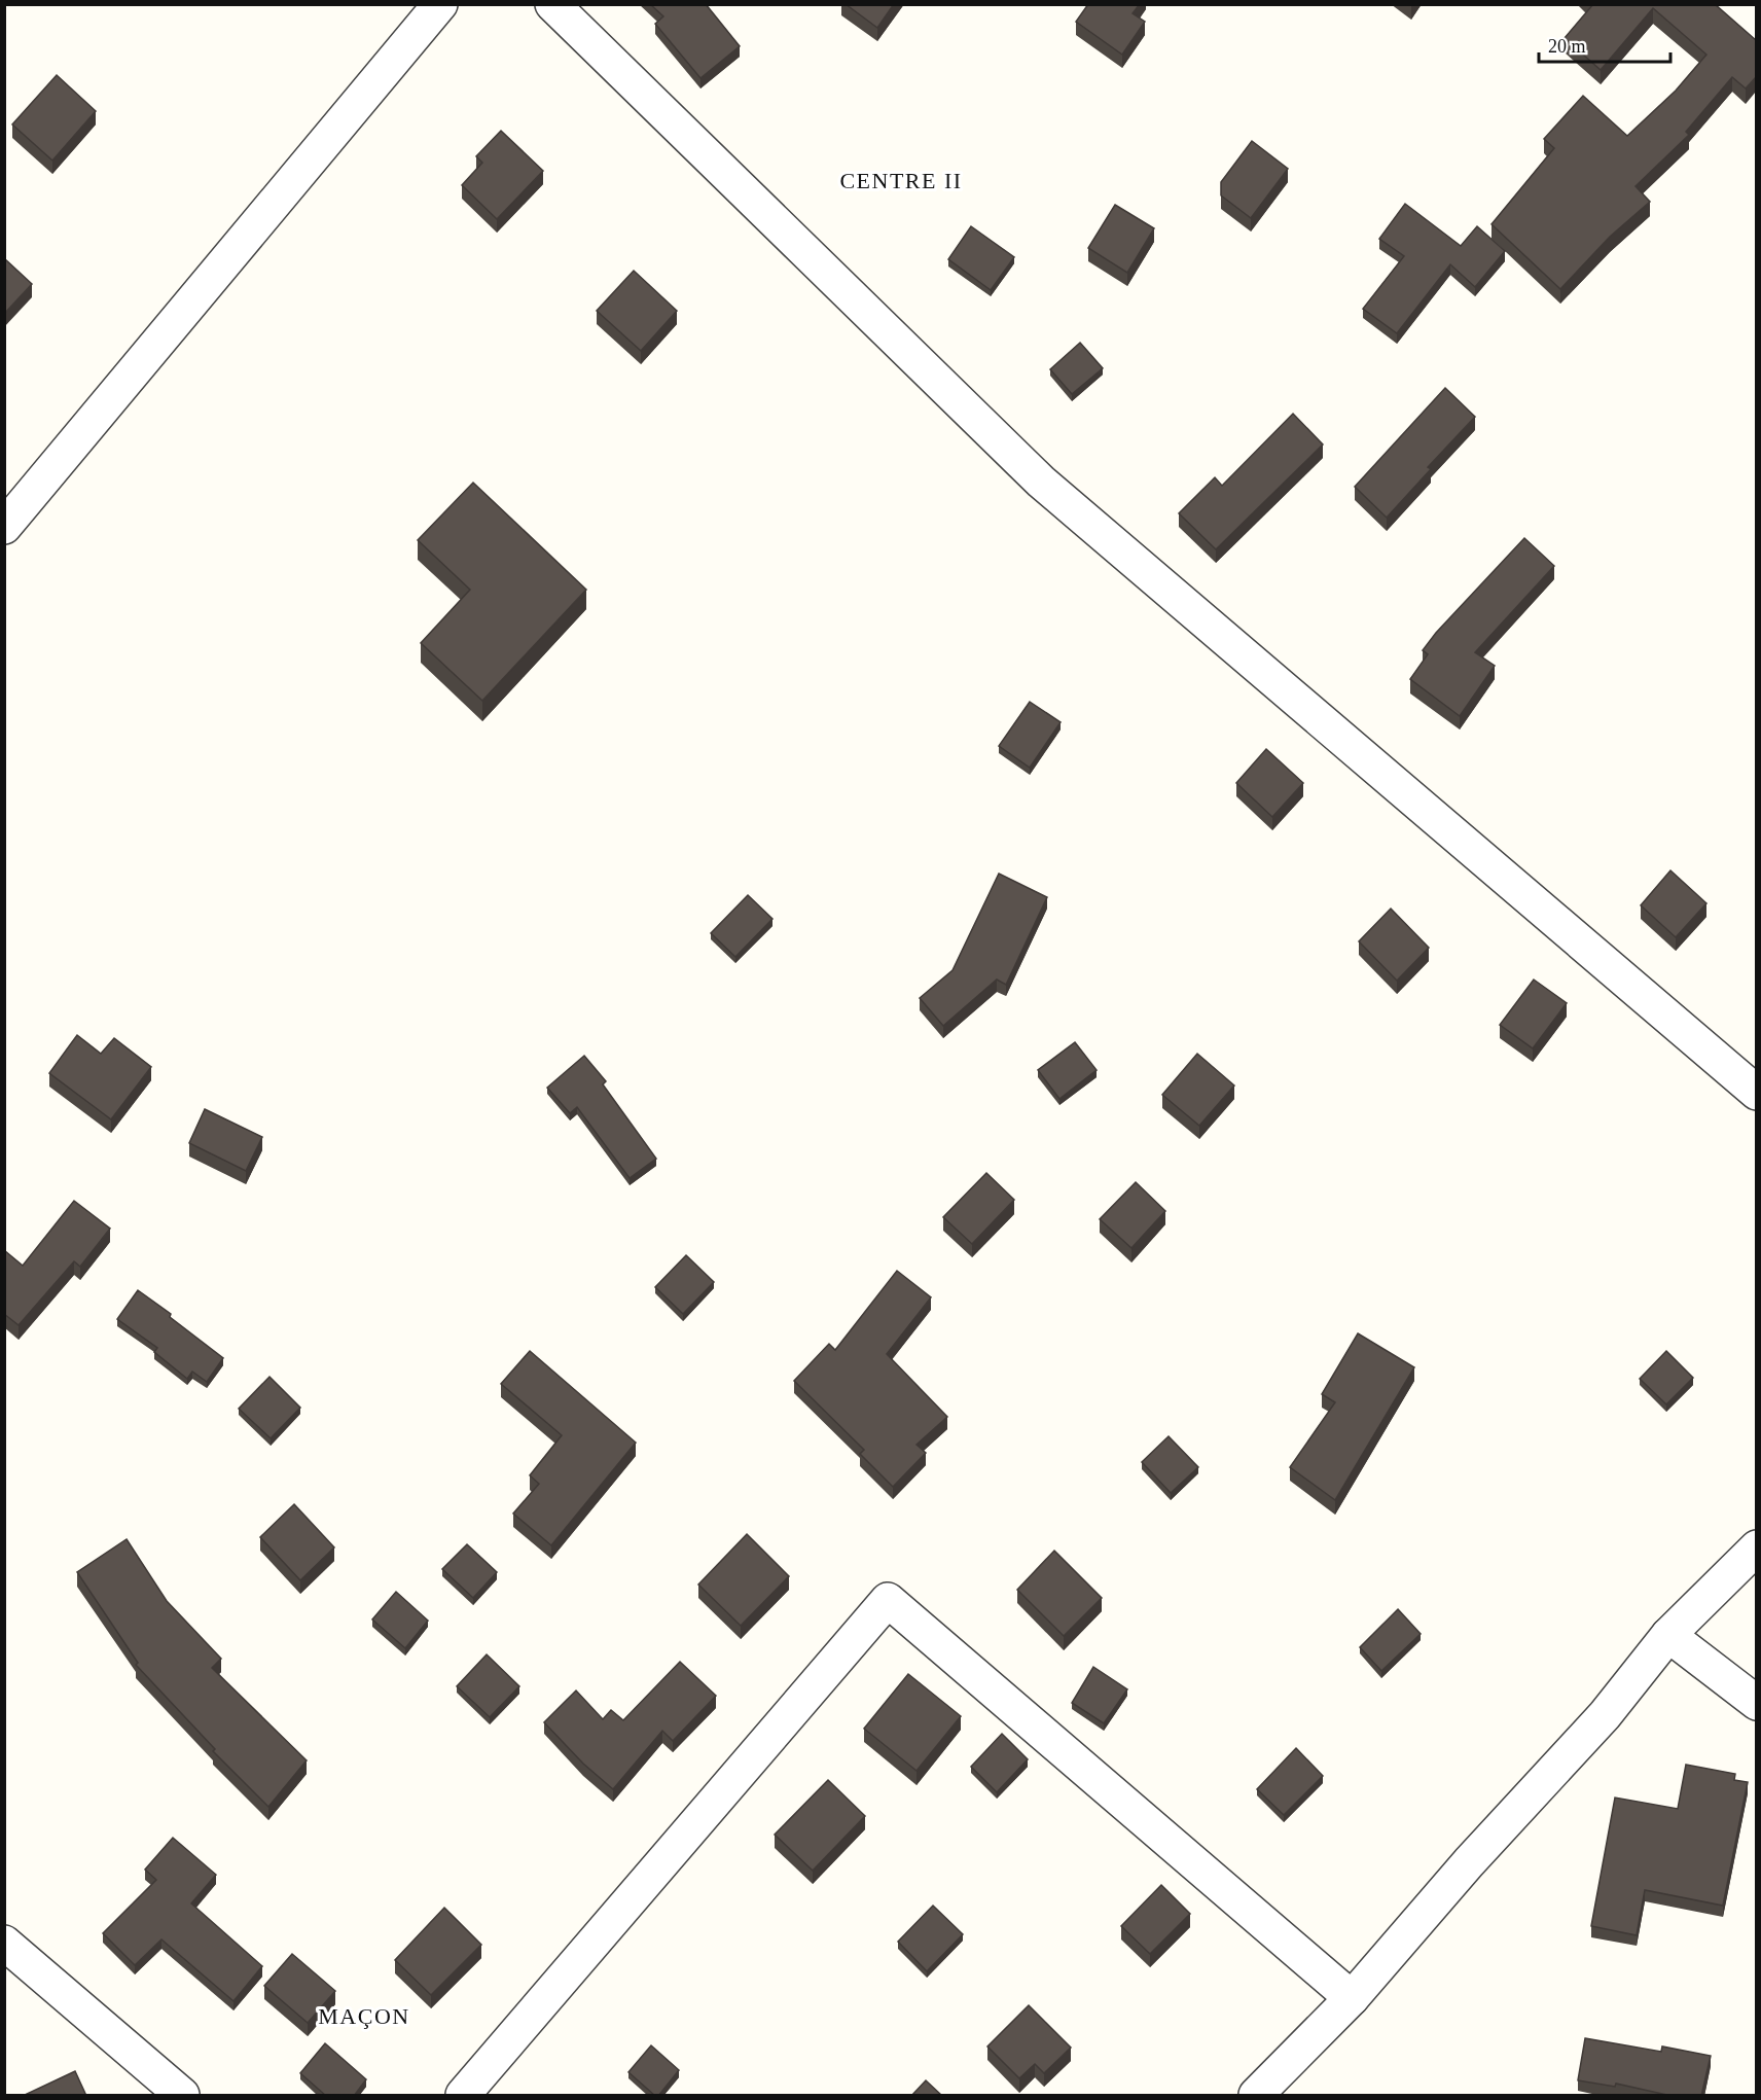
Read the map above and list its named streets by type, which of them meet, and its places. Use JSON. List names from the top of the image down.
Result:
{
  "districts": ["CENTRE II", "MAÇON"],
  "scale_bar": "20 m"
}
